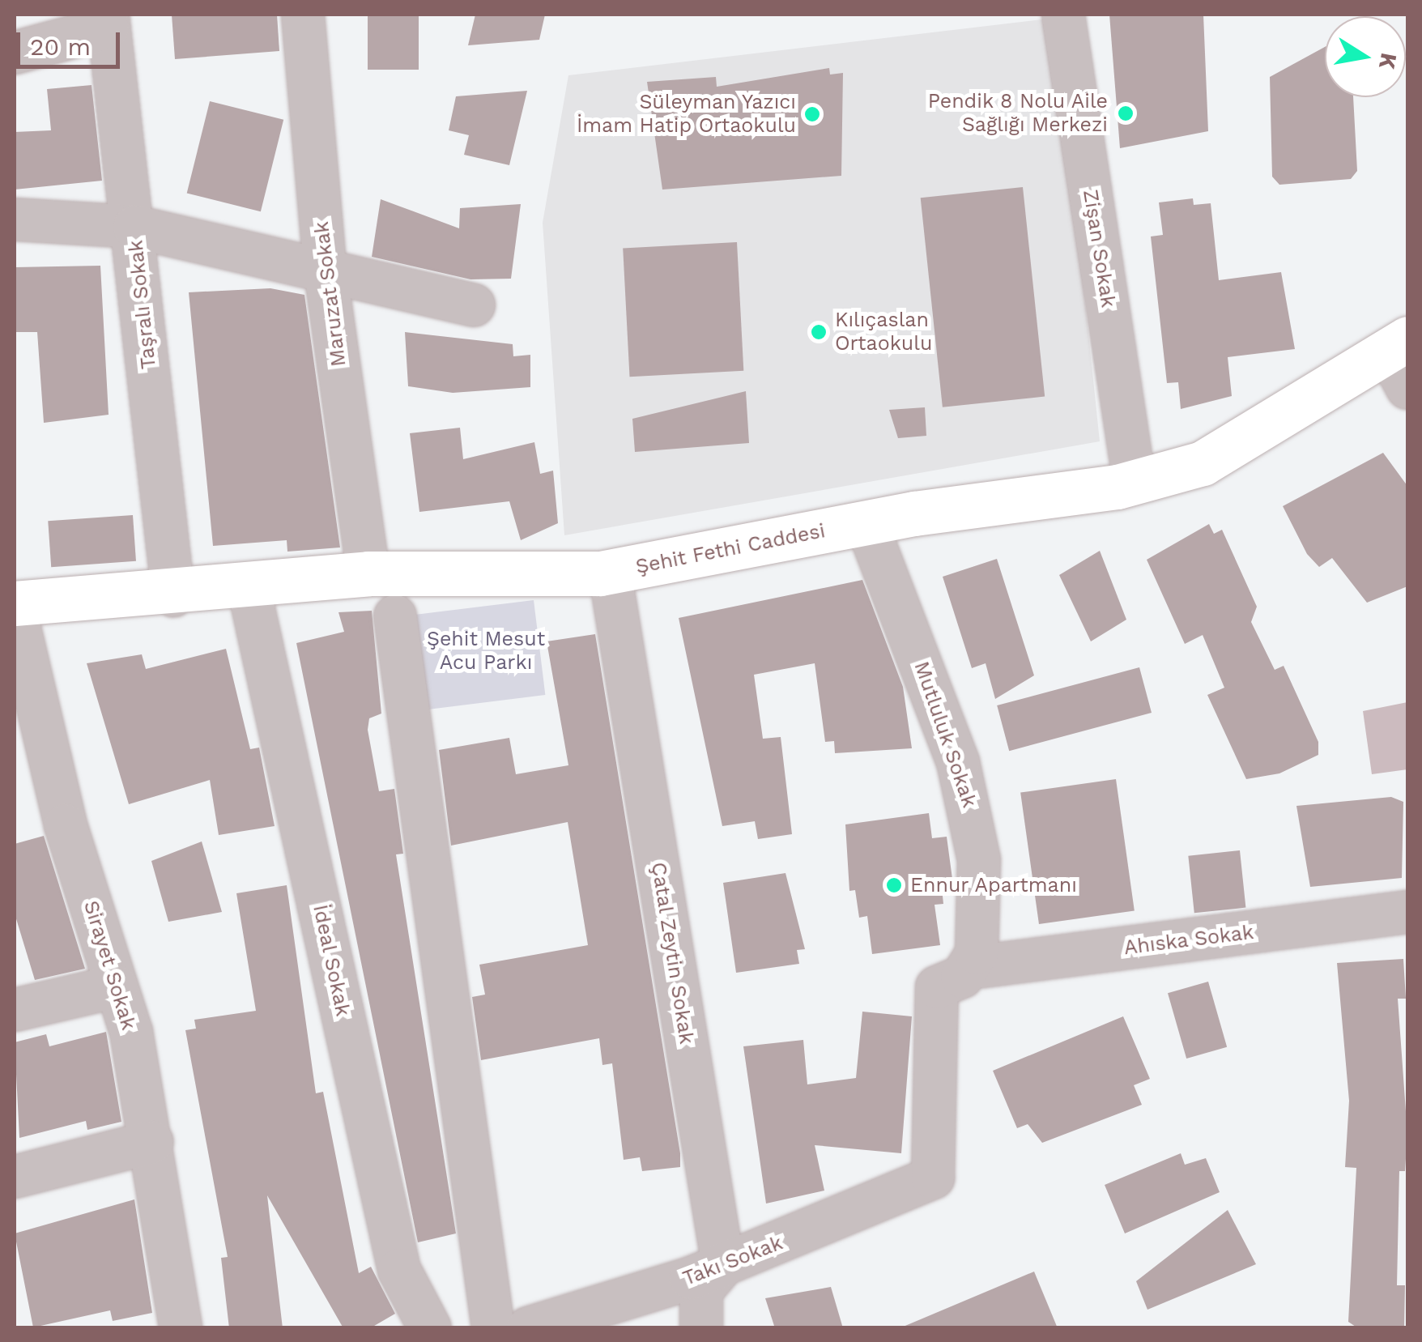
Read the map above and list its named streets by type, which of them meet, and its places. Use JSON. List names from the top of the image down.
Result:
{
  "streets": {
    "street": [
      "Zişan Sokak",
      "Maruzat Sokak",
      "Taşralı Sokak",
      "Şehit Fethi Caddesi",
      "Mutluluk Sokak",
      "Ahıska Sokak",
      "Çatal Zeytin Sokak",
      "İdeal Sokak",
      "Sirayet Sokak",
      "Takı Sokak"
    ]
  },
  "crossings": [
    ["Zişan Sokak", "Şehit Fethi Caddesi"],
    ["Maruzat Sokak", "Şehit Fethi Caddesi"],
    ["Taşralı Sokak", "Şehit Fethi Caddesi"],
    ["Şehit Fethi Caddesi", "Mutluluk Sokak"],
    ["Şehit Fethi Caddesi", "Çatal Zeytin Sokak"],
    ["Şehit Fethi Caddesi", "İdeal Sokak"],
    ["Şehit Fethi Caddesi", "Sirayet Sokak"],
    ["Mutluluk Sokak", "Ahıska Sokak"],
    ["Mutluluk Sokak", "Takı Sokak"],
    ["Ahıska Sokak", "Takı Sokak"],
    ["Çatal Zeytin Sokak", "Takı Sokak"]
  ],
  "parks": ["Şehit Mesut Acu Parkı"],
  "places": [
    "Pendik 8 Nolu Aile Sağlığı Merkezi",
    "Süleyman Yazıcı İmam Hatip Ortaokulu",
    "Kılıçaslan Ortaokulu",
    "Ennur Apartmanı"
  ],
  "scale_bar": "20 m",
  "north": "right"
}
